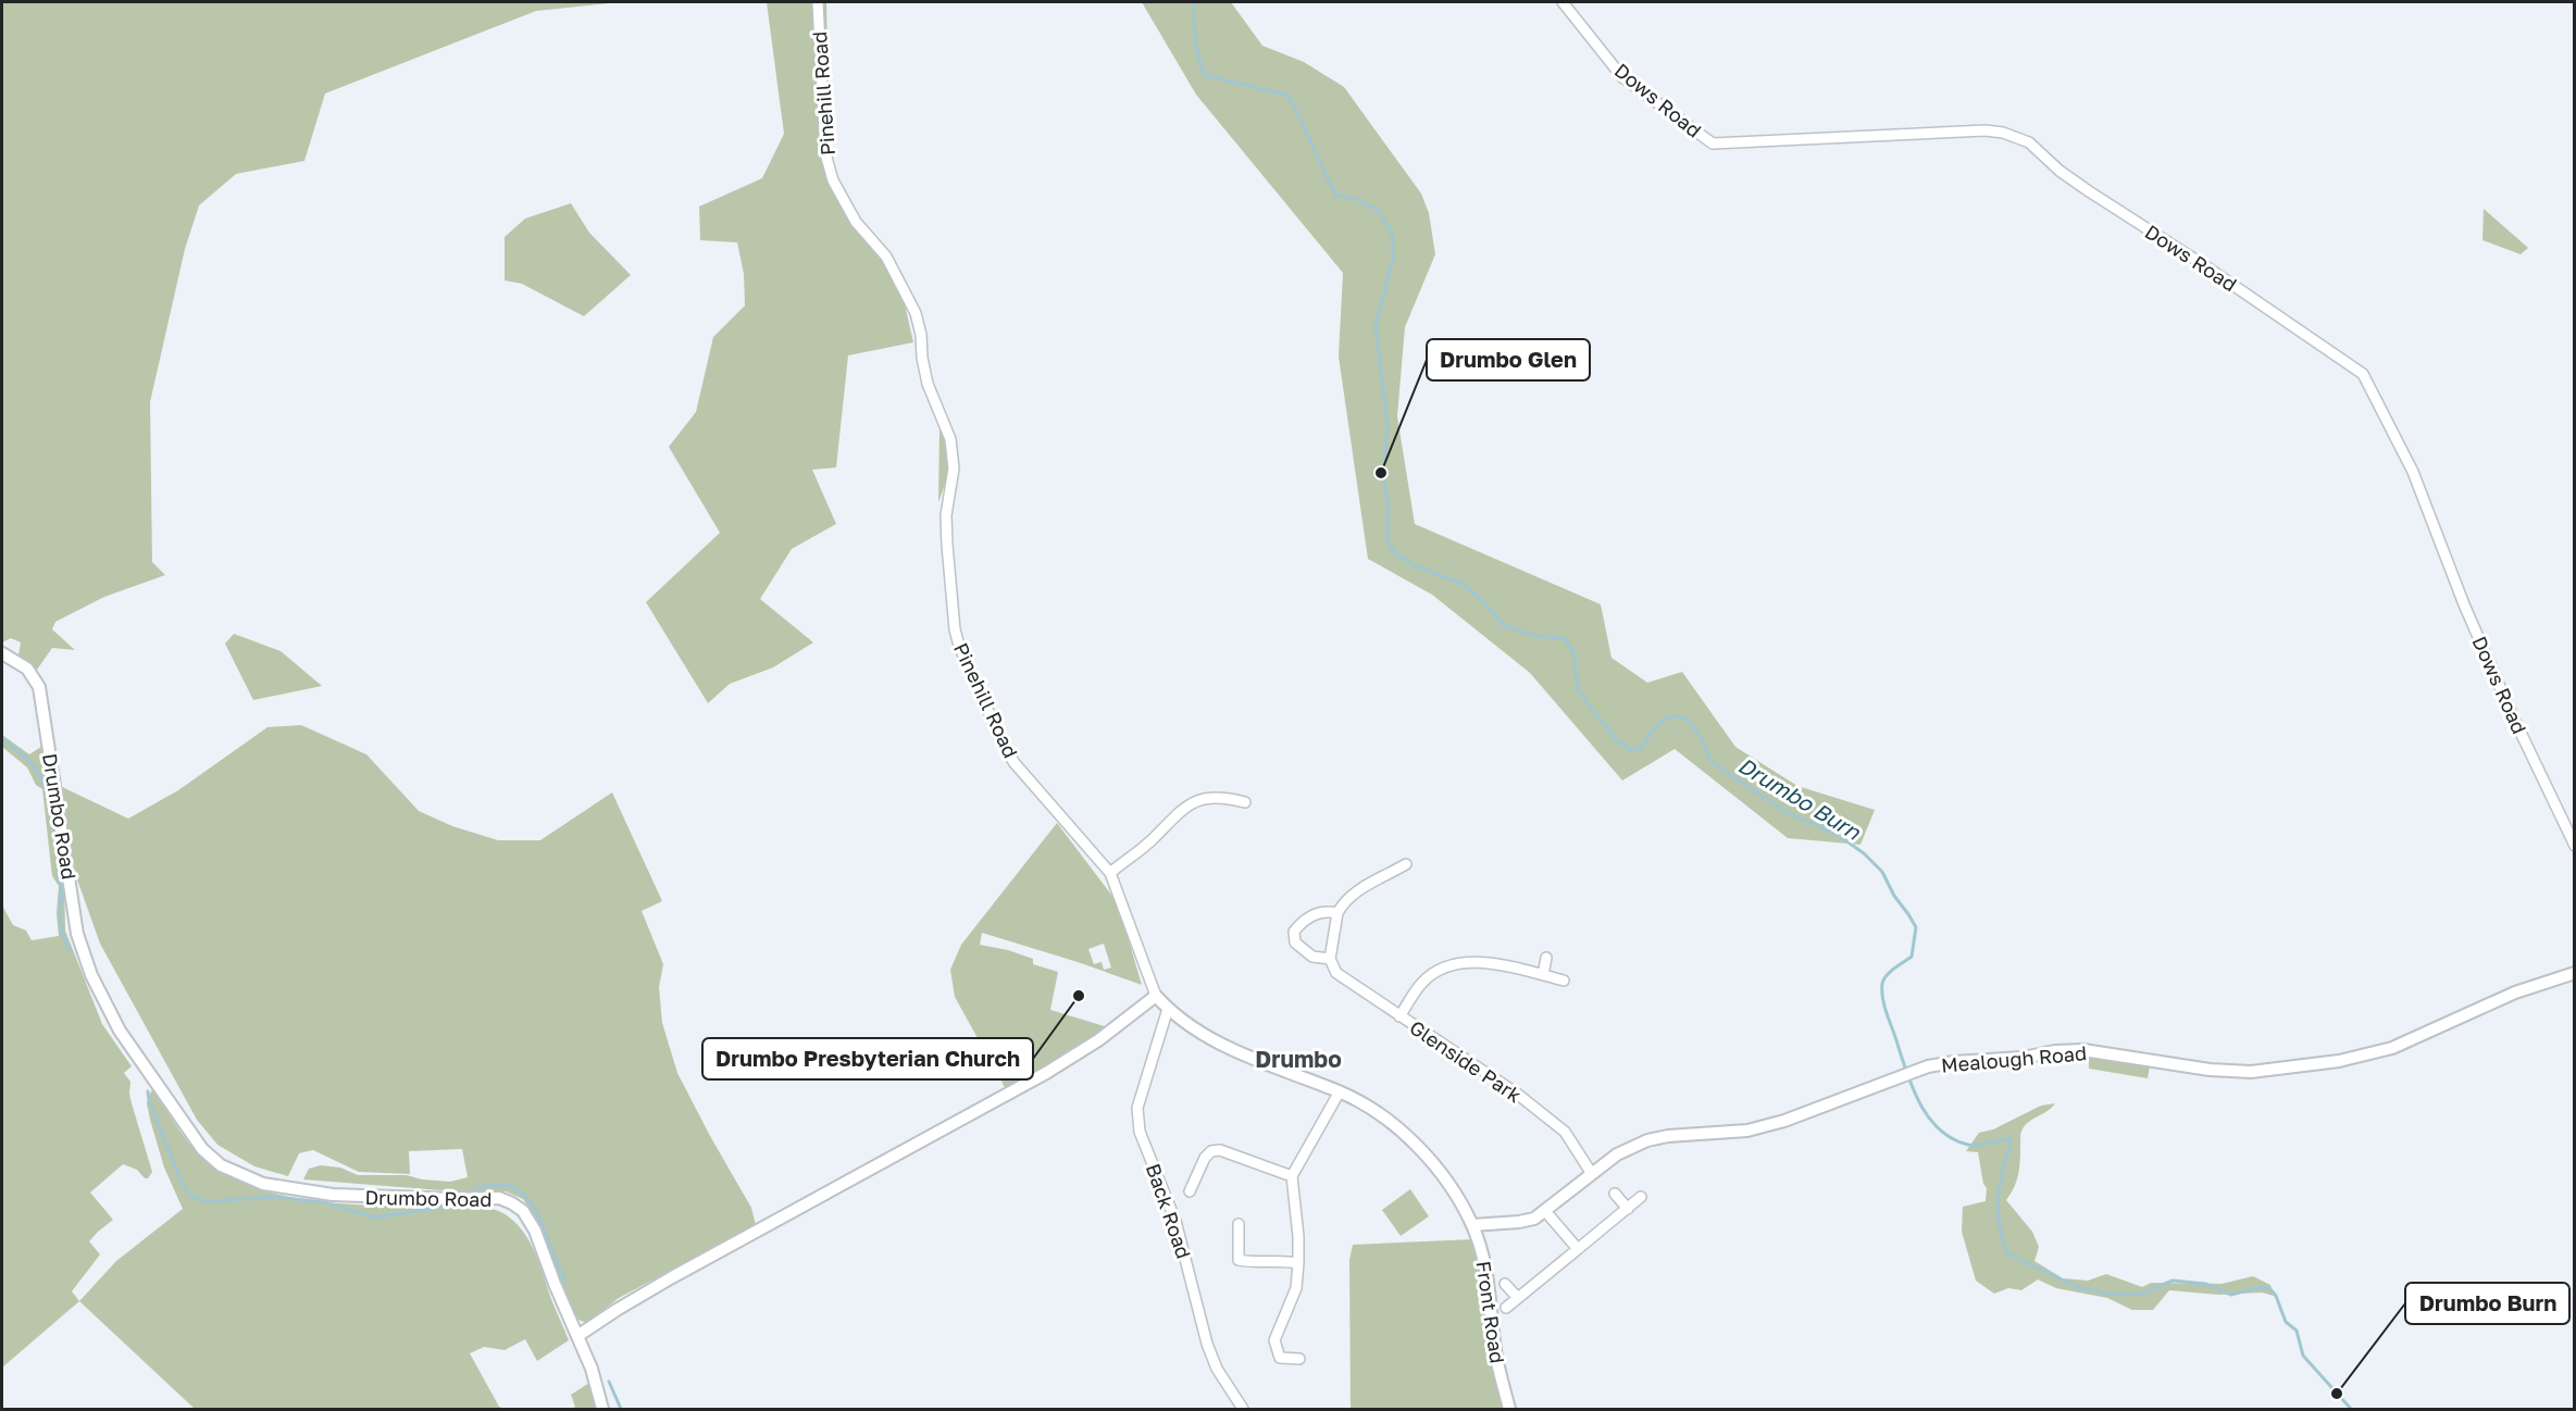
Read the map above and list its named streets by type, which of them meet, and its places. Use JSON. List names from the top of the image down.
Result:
{
  "streets": {
    "street": [
      "Pinehill Road",
      "Dows Road",
      "Drumbo Road",
      "Mealough Road",
      "Glenside Park",
      "Back Road",
      "Front Road"
    ]
  },
  "crossings": [
    ["Pinehill Road", "Front Road"],
    ["Mealough Road", "Glenside Park"],
    ["Mealough Road", "Front Road"],
    ["Back Road", "Front Road"]
  ],
  "districts": ["Drumbo"],
  "water": ["Drumbo Burn"],
  "places": ["Drumbo Glen", "Drumbo Presbyterian Church", "Drumbo Burn"]
}
